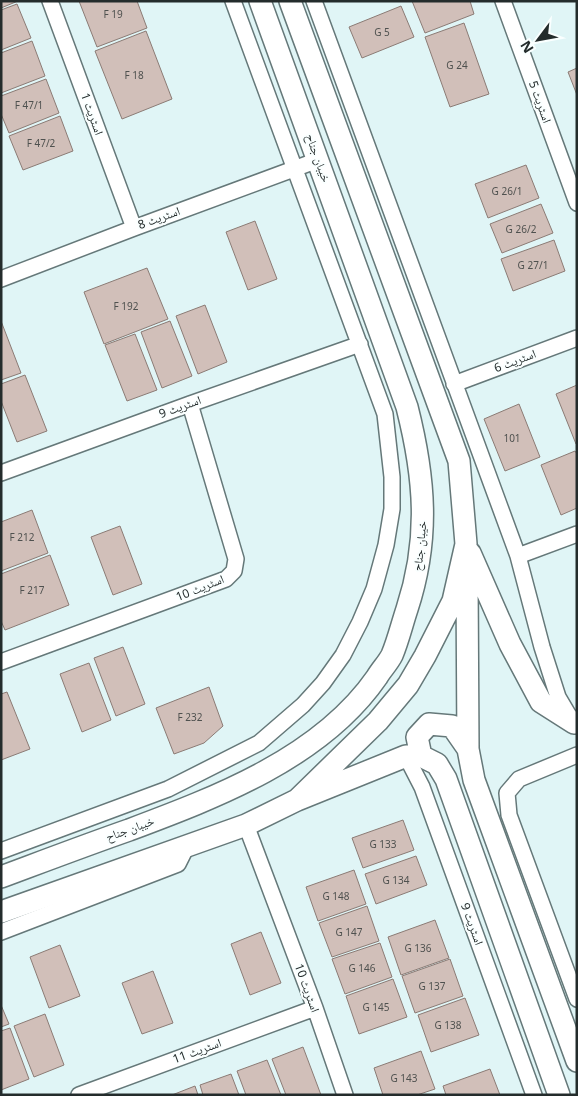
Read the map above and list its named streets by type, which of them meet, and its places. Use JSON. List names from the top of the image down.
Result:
{
  "streets": {
    "main road": ["خیبان جناح"],
    "street": [
      "اسٹریٹ 5",
      "اسٹریٹ 1",
      "اسٹریٹ 8",
      "اسٹریٹ 6",
      "اسٹریٹ 9",
      "اسٹریٹ 10",
      "اسٹریٹ 11"
    ]
  },
  "crossings": [
    ["اسٹریٹ 1", "اسٹریٹ 8"],
    ["خیبان جناح", "اسٹریٹ 8"],
    ["اسٹریٹ 9", "اسٹریٹ 10"],
    ["اسٹریٹ 10", "اسٹریٹ 11"]
  ],
  "house_numbers": [
    "F 19",
    "G 5",
    "G 24",
    "F 18",
    "F 47/1",
    "F 47/2",
    "G 26/1",
    "G 26/2",
    "G 27/1",
    "F 192",
    "101",
    "F 212",
    "F 217",
    "F 232",
    "G 133",
    "G 134",
    "G 148",
    "G 147",
    "G 136",
    "G 146",
    "G 137",
    "G 145",
    "G 138",
    "G 143"
  ],
  "north": "bottom left"
}
